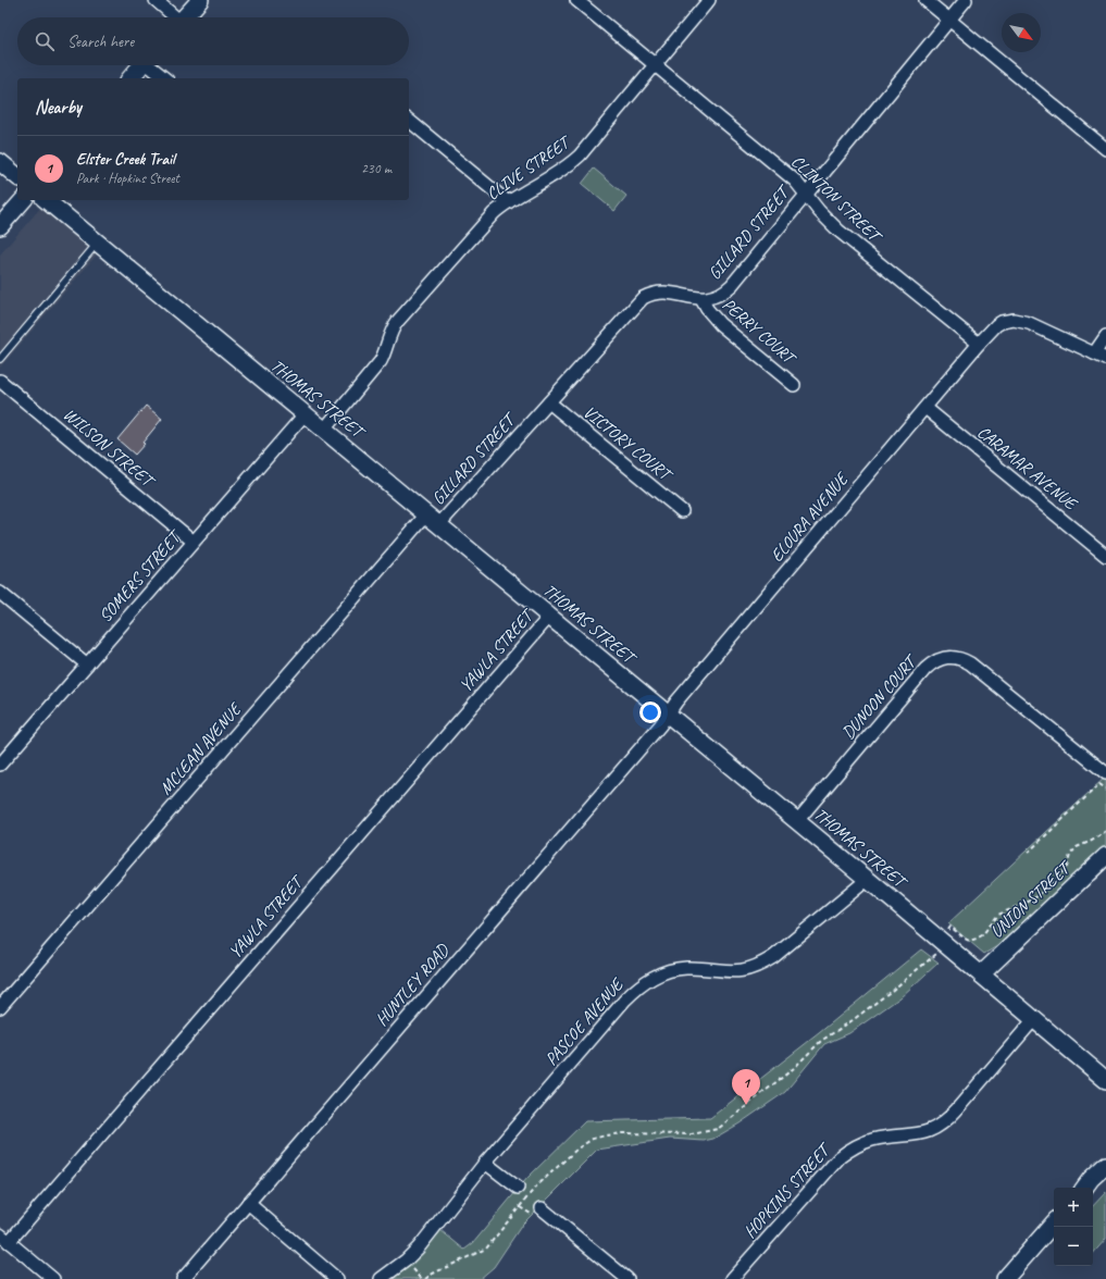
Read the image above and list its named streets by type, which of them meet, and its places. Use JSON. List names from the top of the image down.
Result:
{
  "streets": {
    "street": [
      "CLIVE STREET",
      "CLINTON STREET",
      "GILLARD STREET",
      "PERRY COURT",
      "THOMAS STREET",
      "VICTORY COURT",
      "WILSON STREET",
      "CARAMAR AVENUE",
      "ELOURA AVENUE",
      "SOMERS STREET",
      "YAWLA STREET",
      "DUNOON COURT",
      "MCLEAN AVENUE",
      "UNION STREET",
      "HUNTLEY ROAD",
      "PASCOE AVENUE",
      "HOPKINS STREET"
    ]
  },
  "crossings": [
    ["CLIVE STREET", "CLINTON STREET"],
    ["CLIVE STREET", "THOMAS STREET"],
    ["CLINTON STREET", "GILLARD STREET"],
    ["CLINTON STREET", "ELOURA AVENUE"],
    ["GILLARD STREET", "PERRY COURT"],
    ["GILLARD STREET", "THOMAS STREET"],
    ["GILLARD STREET", "VICTORY COURT"],
    ["GILLARD STREET", "MCLEAN AVENUE"],
    ["THOMAS STREET", "ELOURA AVENUE"],
    ["THOMAS STREET", "SOMERS STREET"],
    ["THOMAS STREET", "YAWLA STREET"],
    ["THOMAS STREET", "DUNOON COURT"],
    ["THOMAS STREET", "MCLEAN AVENUE"],
    ["THOMAS STREET", "UNION STREET"],
    ["THOMAS STREET", "HUNTLEY ROAD"],
    ["THOMAS STREET", "PASCOE AVENUE"],
    ["THOMAS STREET", "HOPKINS STREET"],
    ["WILSON STREET", "SOMERS STREET"],
    ["CARAMAR AVENUE", "ELOURA AVENUE"],
    ["ELOURA AVENUE", "HUNTLEY ROAD"]
  ],
  "north": "bottom right",
  "page": {
    "search": "Search here",
    "heading": "Nearby",
    "list": [
      {
        "mark": "1",
        "name": "Elster Creek Trail",
        "note": "Park · Hopkins Street",
        "value": "230 m"
      }
    ],
    "pins": "1",
    "map_buttons": ["+", "−"]
  }
}
